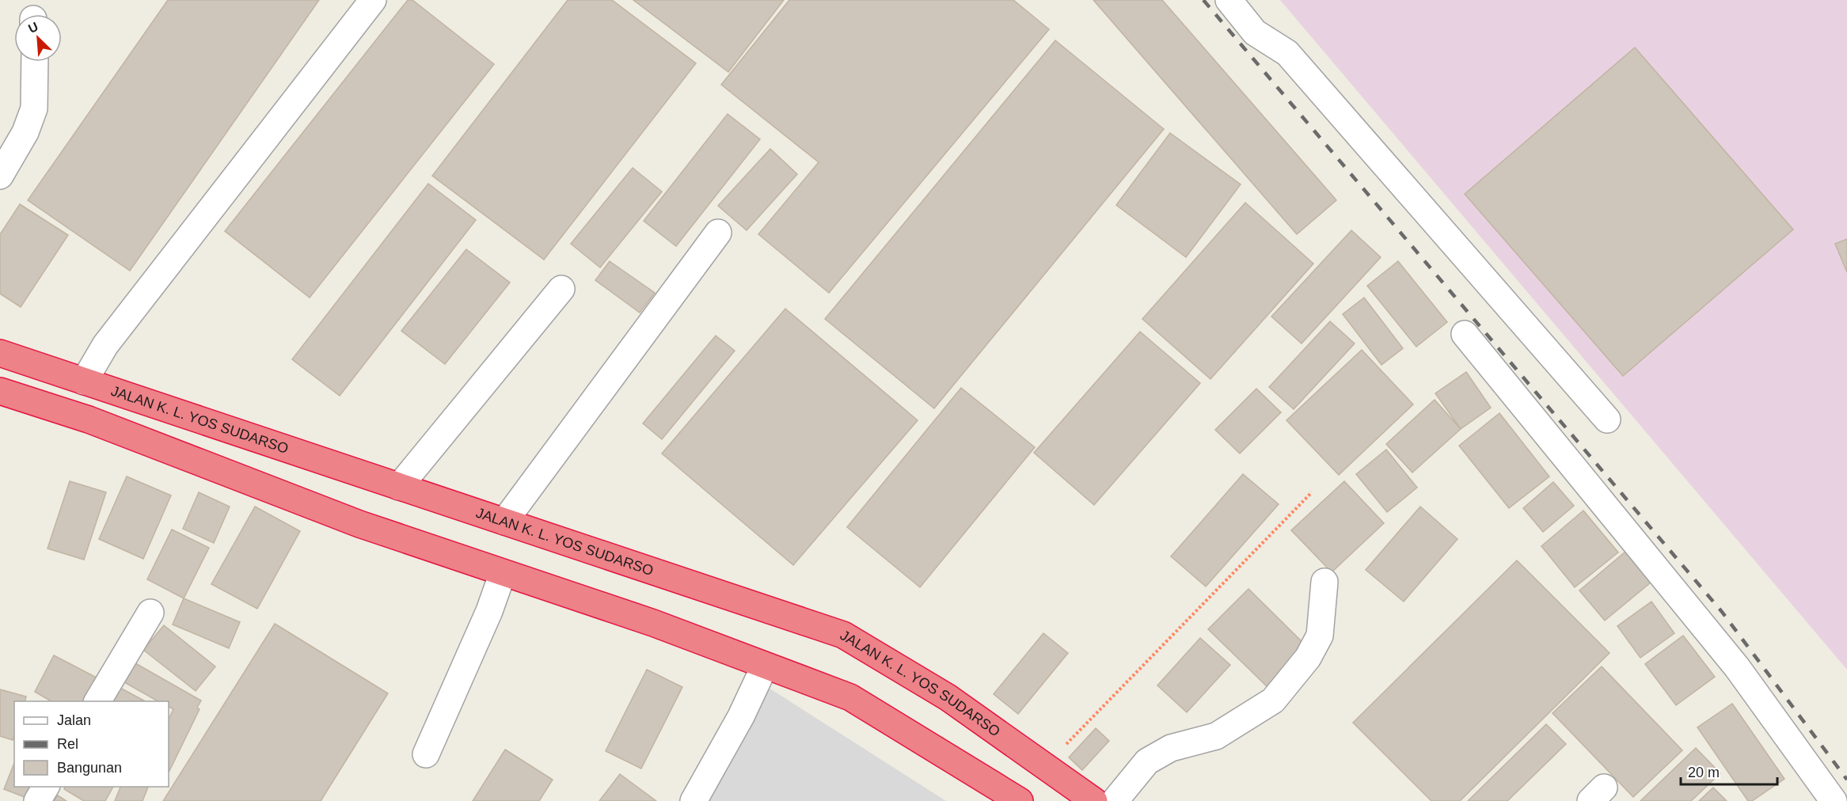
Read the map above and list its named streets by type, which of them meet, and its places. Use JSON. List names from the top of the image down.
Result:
{
  "streets": {
    "highway": ["JALAN K. L. YOS SUDARSO"]
  },
  "legend": ["Jalan", "Rel", "Bangunan"],
  "scale_bar": "20 m",
  "north": "top left"
}
